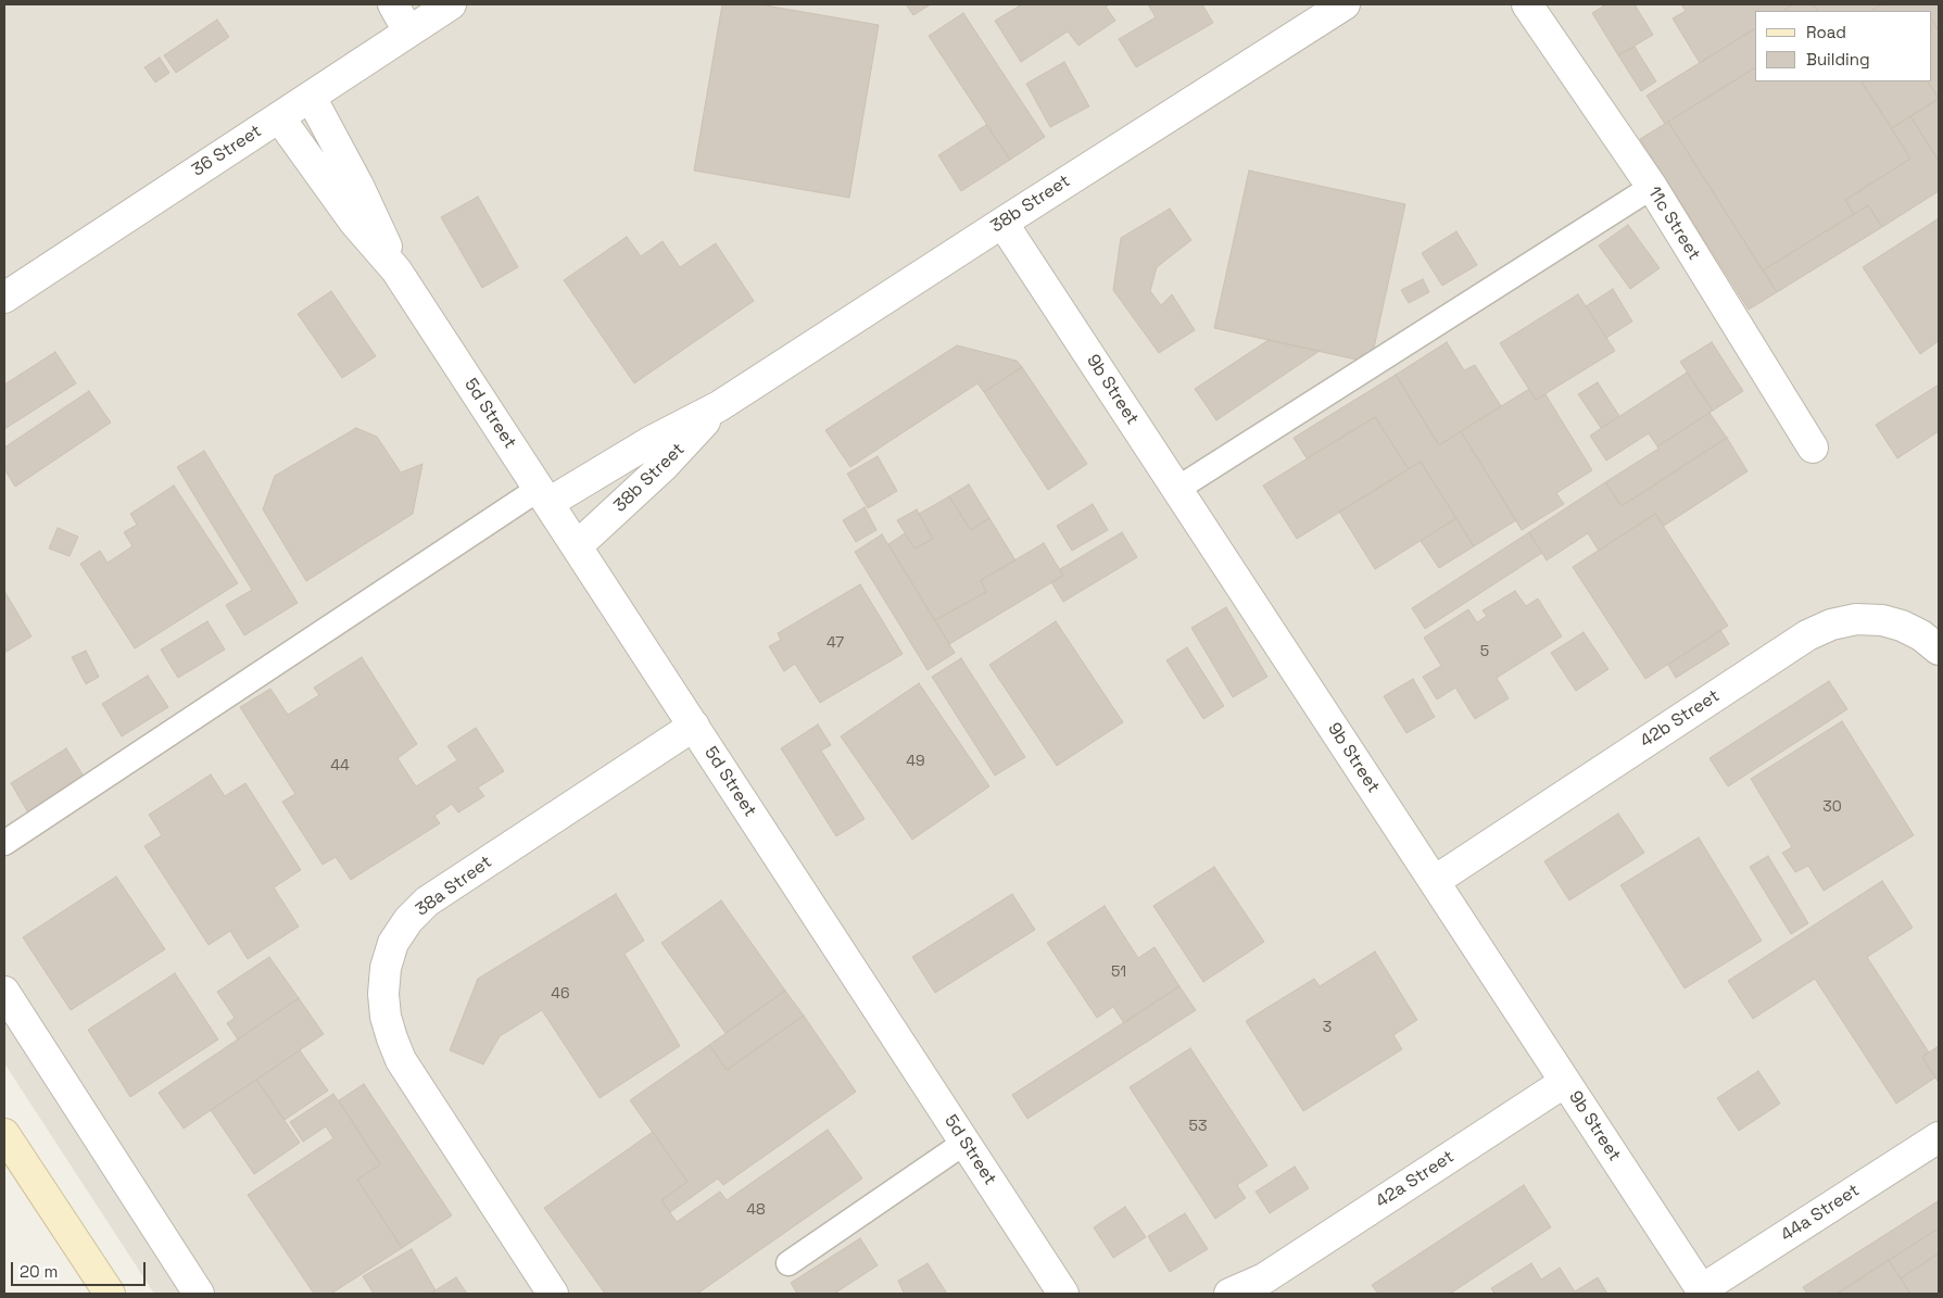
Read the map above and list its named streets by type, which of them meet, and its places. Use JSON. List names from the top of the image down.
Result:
{
  "streets": {
    "street": [
      "36 Street",
      "38b Street",
      "11c Street",
      "9b Street",
      "5d Street",
      "42b Street",
      "38a Street",
      "42a Street",
      "44a Street"
    ]
  },
  "crossings": [
    ["36 Street", "5d Street"],
    ["38b Street", "9b Street"],
    ["38b Street", "5d Street"],
    ["9b Street", "42b Street"],
    ["9b Street", "42a Street"],
    ["9b Street", "44a Street"],
    ["5d Street", "38a Street"]
  ],
  "house_numbers": [
    "47",
    "5",
    "49",
    "44",
    "30",
    "51",
    "46",
    "3",
    "53",
    "48"
  ],
  "legend": ["Road", "Building"],
  "scale_bar": "20 m"
}
